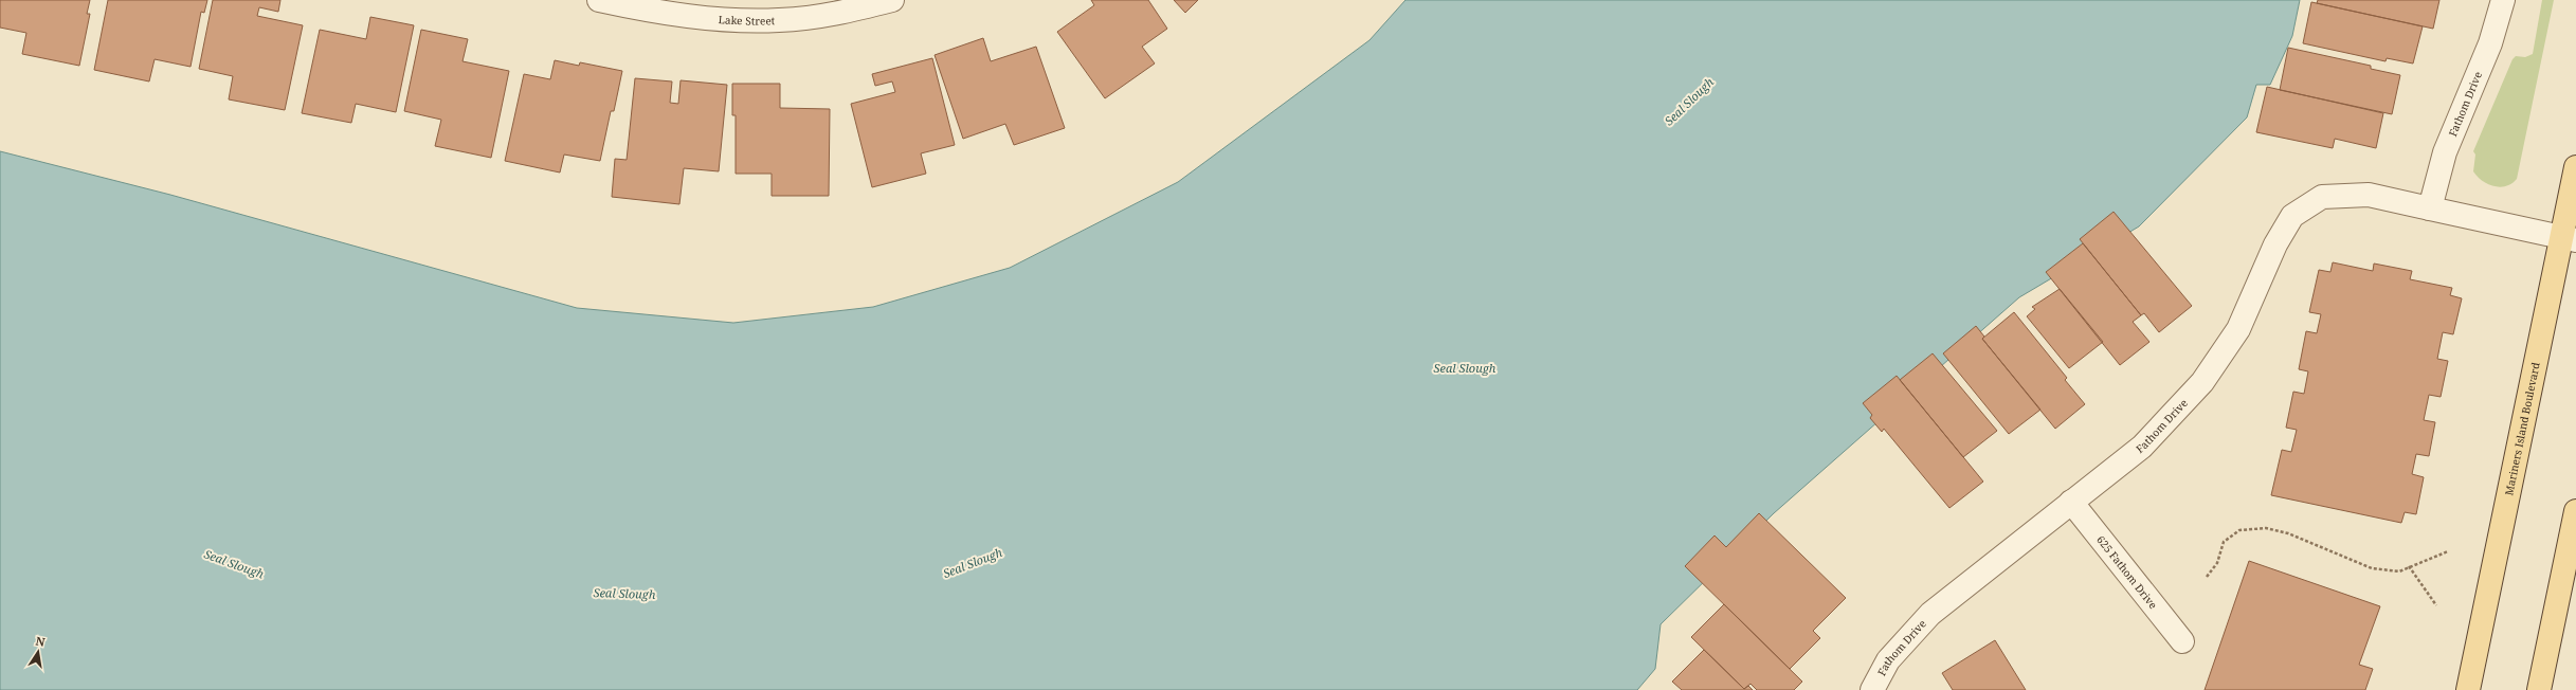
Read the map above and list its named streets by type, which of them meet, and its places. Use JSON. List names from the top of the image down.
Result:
{
  "streets": {
    "main road": ["Mariners Island Boulevard"],
    "street": ["Lake Street", "Fathom Drive", "625 Fathom Drive"]
  },
  "crossings": [
    ["Fathom Drive", "Mariners Island Boulevard"],
    ["Fathom Drive", "625 Fathom Drive"]
  ],
  "water": ["Seal Slough"],
  "north": "top"
}
